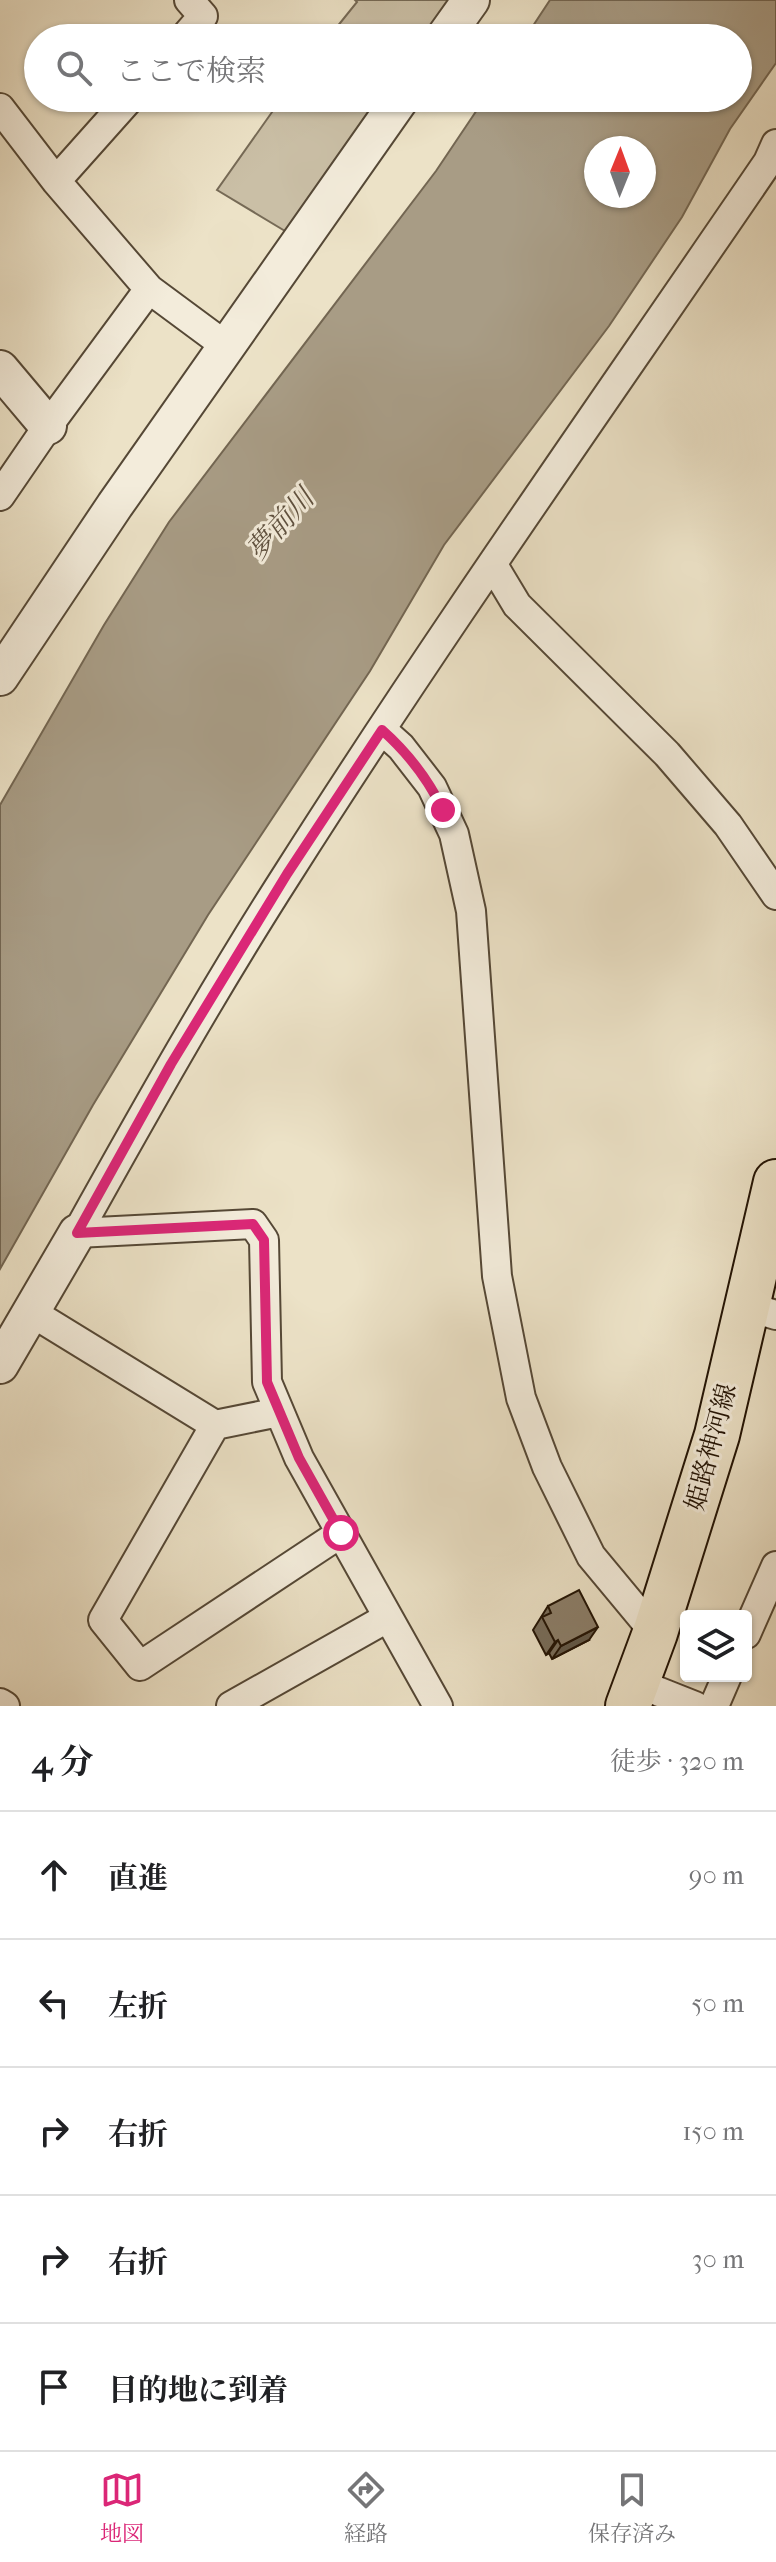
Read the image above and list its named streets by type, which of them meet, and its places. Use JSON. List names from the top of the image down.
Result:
{
  "streets": {
    "main road": ["姫路神河線"]
  },
  "water": ["夢前川"],
  "north": "top",
  "page": {
    "search": "ここで検索",
    "heading": ["4 分", "徒歩 · 320 m"],
    "list": [
      ["直進", "90 m"],
      ["左折", "50 m"],
      ["右折", "150 m"],
      ["右折", "30 m"],
      "目的地に到着"
    ],
    "nav": ["地図", "経路", "保存済み"]
  }
}
